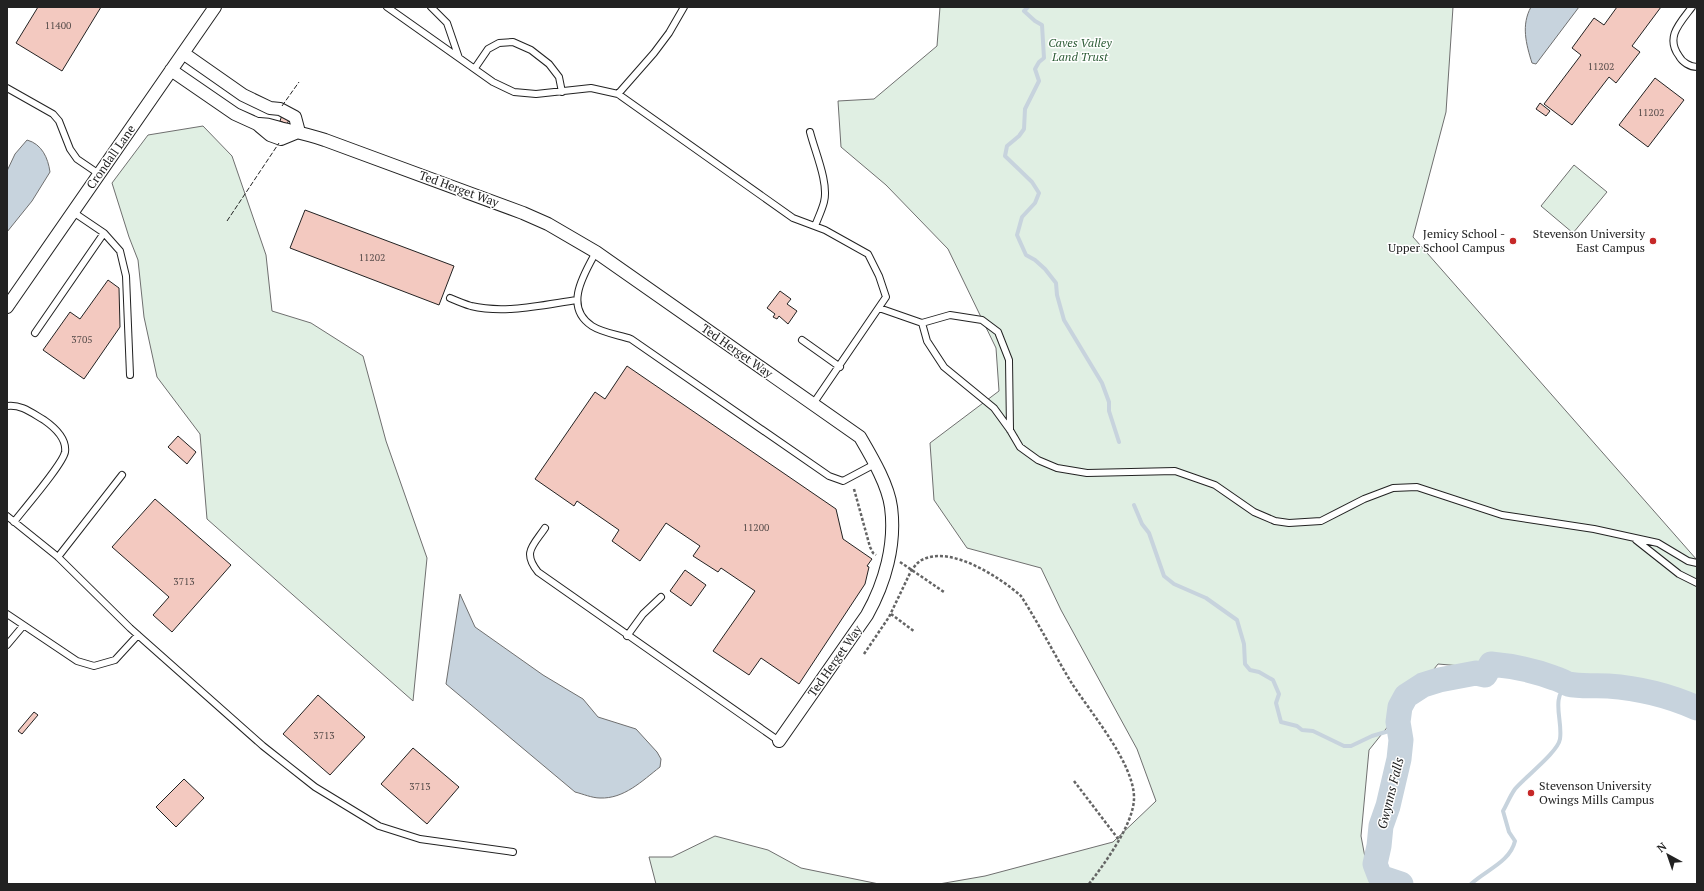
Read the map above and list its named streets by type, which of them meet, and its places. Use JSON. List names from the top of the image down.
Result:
{
  "streets": {
    "street": ["Crondall Lane", "Ted Herget Way"]
  },
  "water": ["Gwynns Falls"],
  "parks": ["Caves Valley Land Trust"],
  "places": ["Jemicy School - Upper School Campus", "Stevenson University East Campus", "Stevenson University Owings Mills Campus"],
  "house_numbers": [
    "11400",
    "11202",
    "11202",
    "11202",
    "3705",
    "11200",
    "3713",
    "3713",
    "3713"
  ],
  "north": "top left"
}
